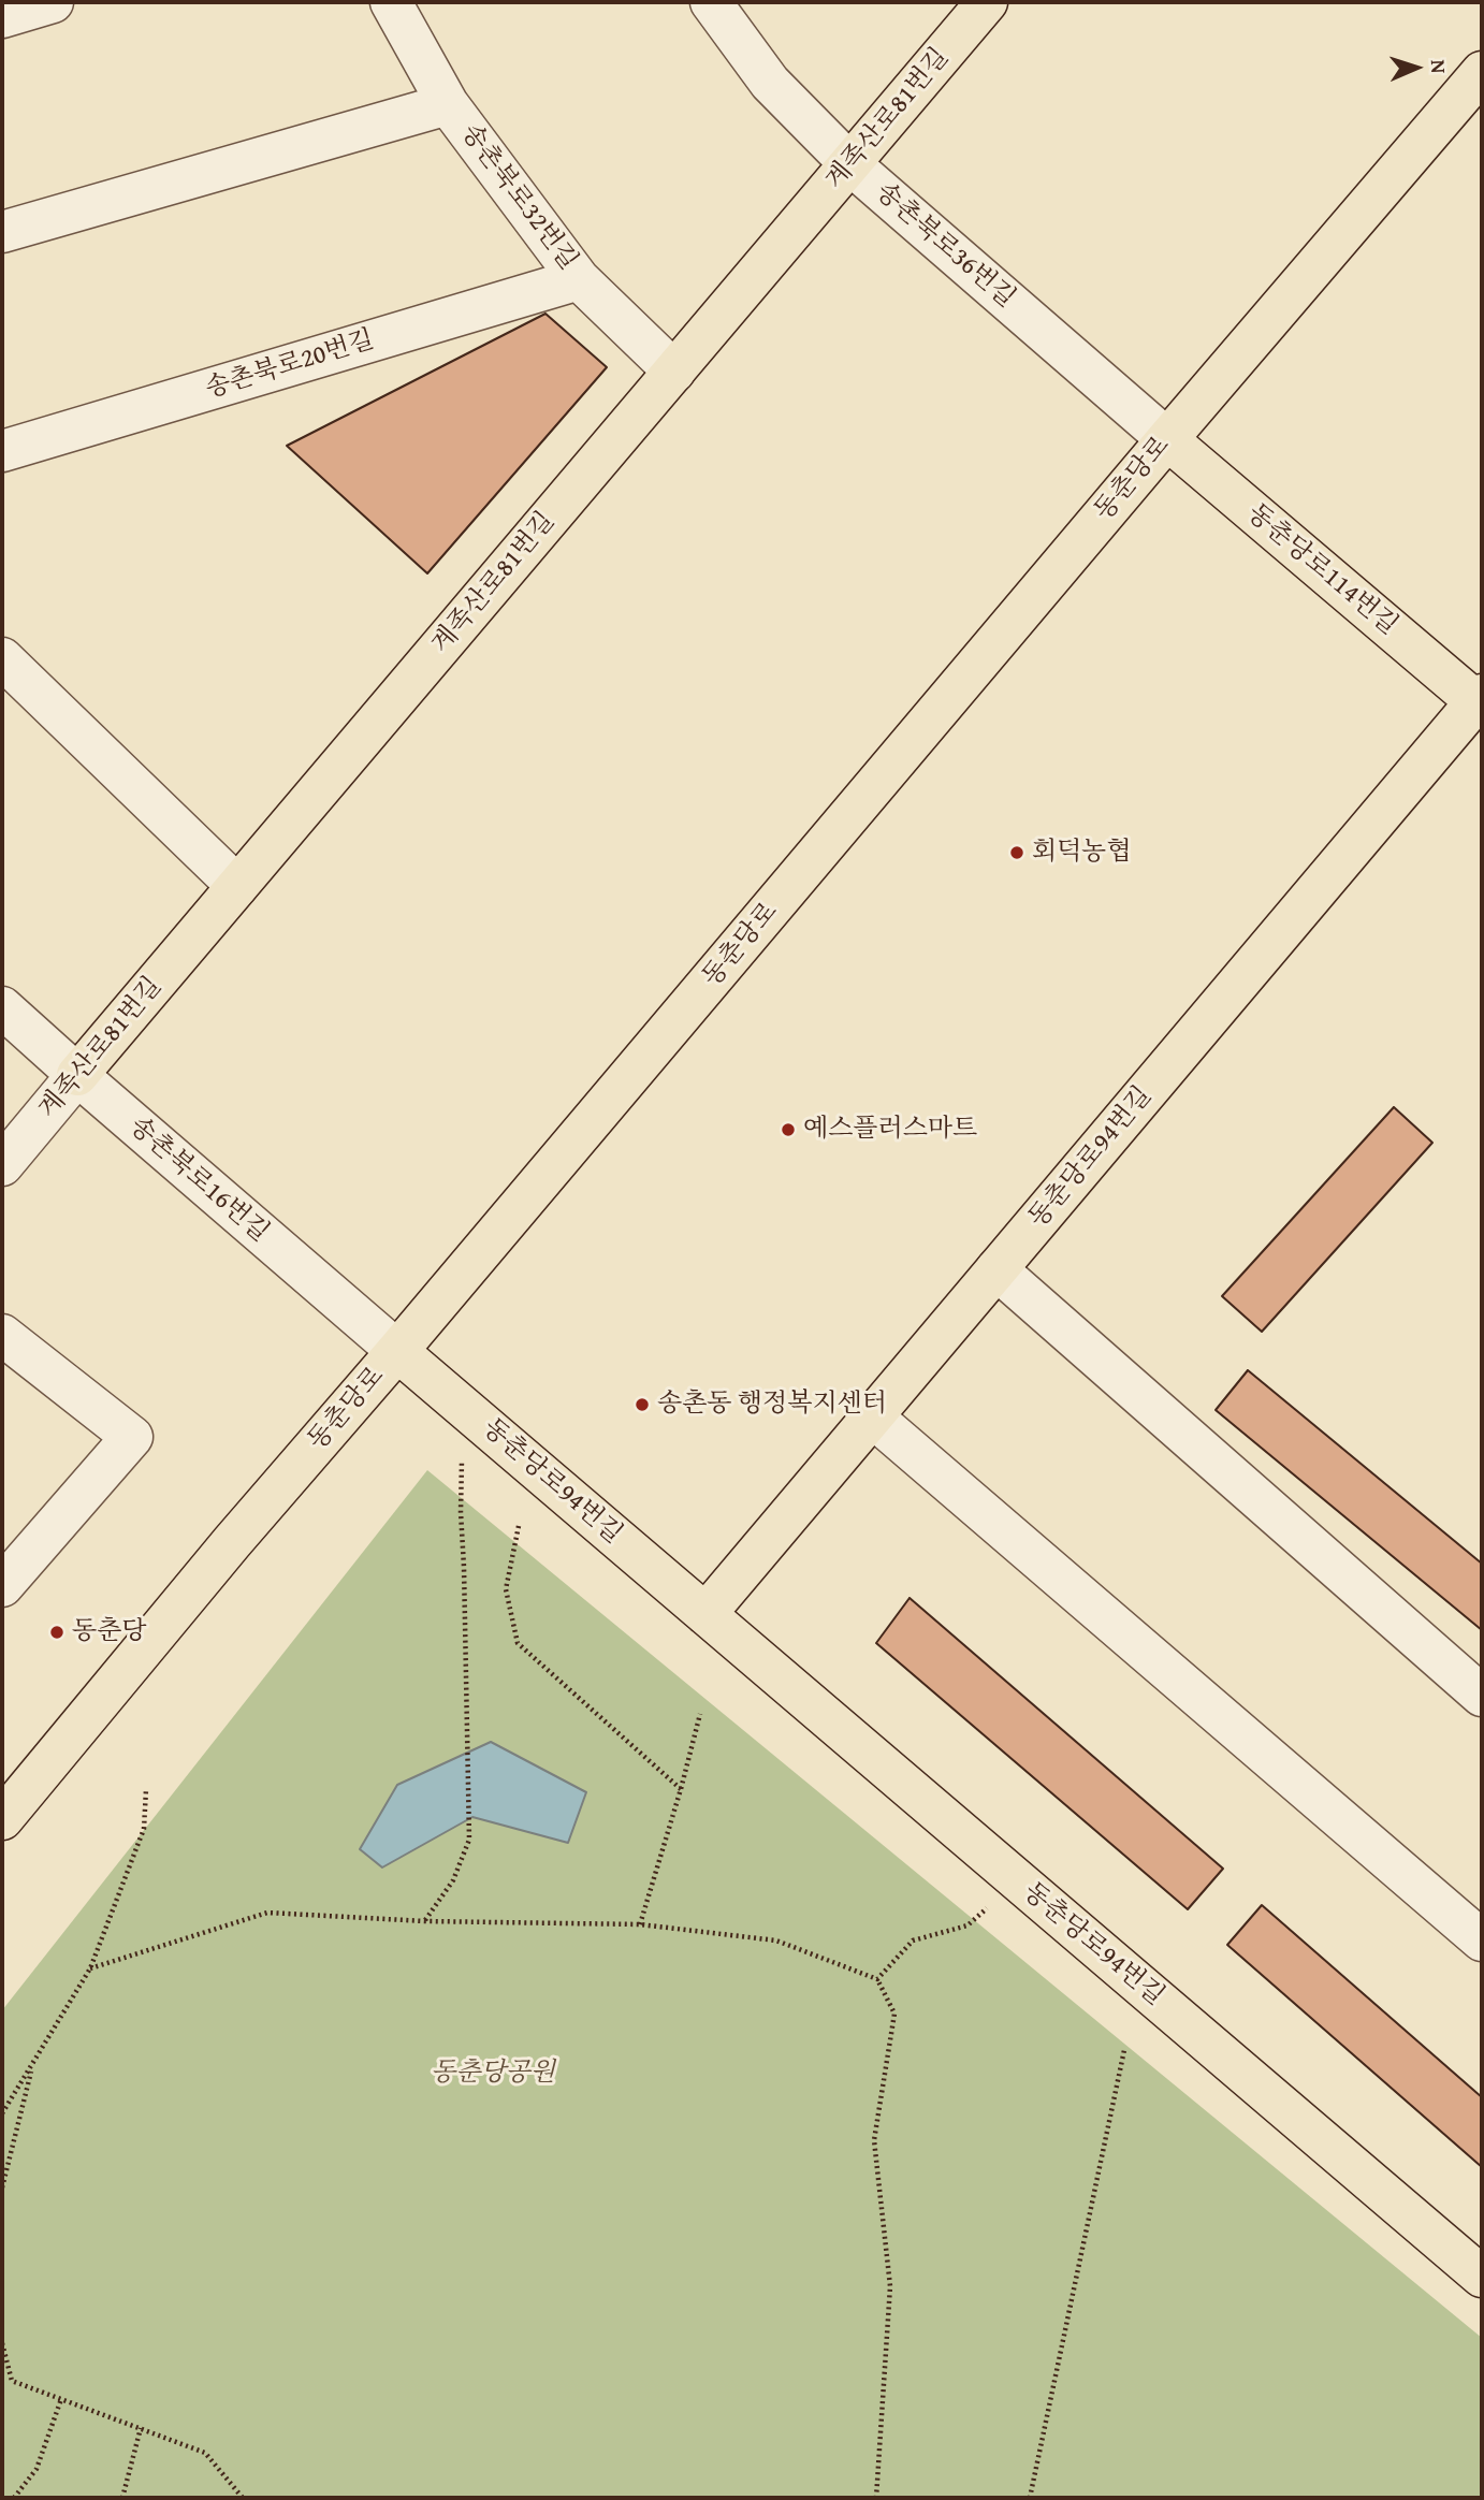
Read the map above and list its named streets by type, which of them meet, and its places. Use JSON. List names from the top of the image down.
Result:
{
  "streets": {
    "main road": [
      "계족산로81번길",
      "동춘당로",
      "동춘당로114번길",
      "동춘당로94번길"
    ],
    "street": [
      "송촌북로32번길",
      "송촌북로36번길",
      "송촌북로20번길",
      "송촌북로16번길"
    ]
  },
  "crossings": [
    ["계족산로81번길", "송촌북로32번길"],
    ["계족산로81번길", "송촌북로36번길"],
    ["계족산로81번길", "송촌북로16번길"],
    ["송촌북로32번길", "송촌북로20번길"],
    ["송촌북로36번길", "동춘당로"],
    ["송촌북로36번길", "동춘당로114번길"],
    ["동춘당로", "동춘당로114번길"],
    ["동춘당로", "동춘당로94번길"],
    ["동춘당로", "송촌북로16번길"],
    ["동춘당로114번길", "동춘당로94번길"],
    ["동춘당로94번길", "송촌북로16번길"]
  ],
  "parks": ["동춘당공원"],
  "places": [
    "회덕농협",
    "예스플러스마트",
    "송촌동 행정복지센터",
    "동춘당"
  ],
  "north": "right"
}
